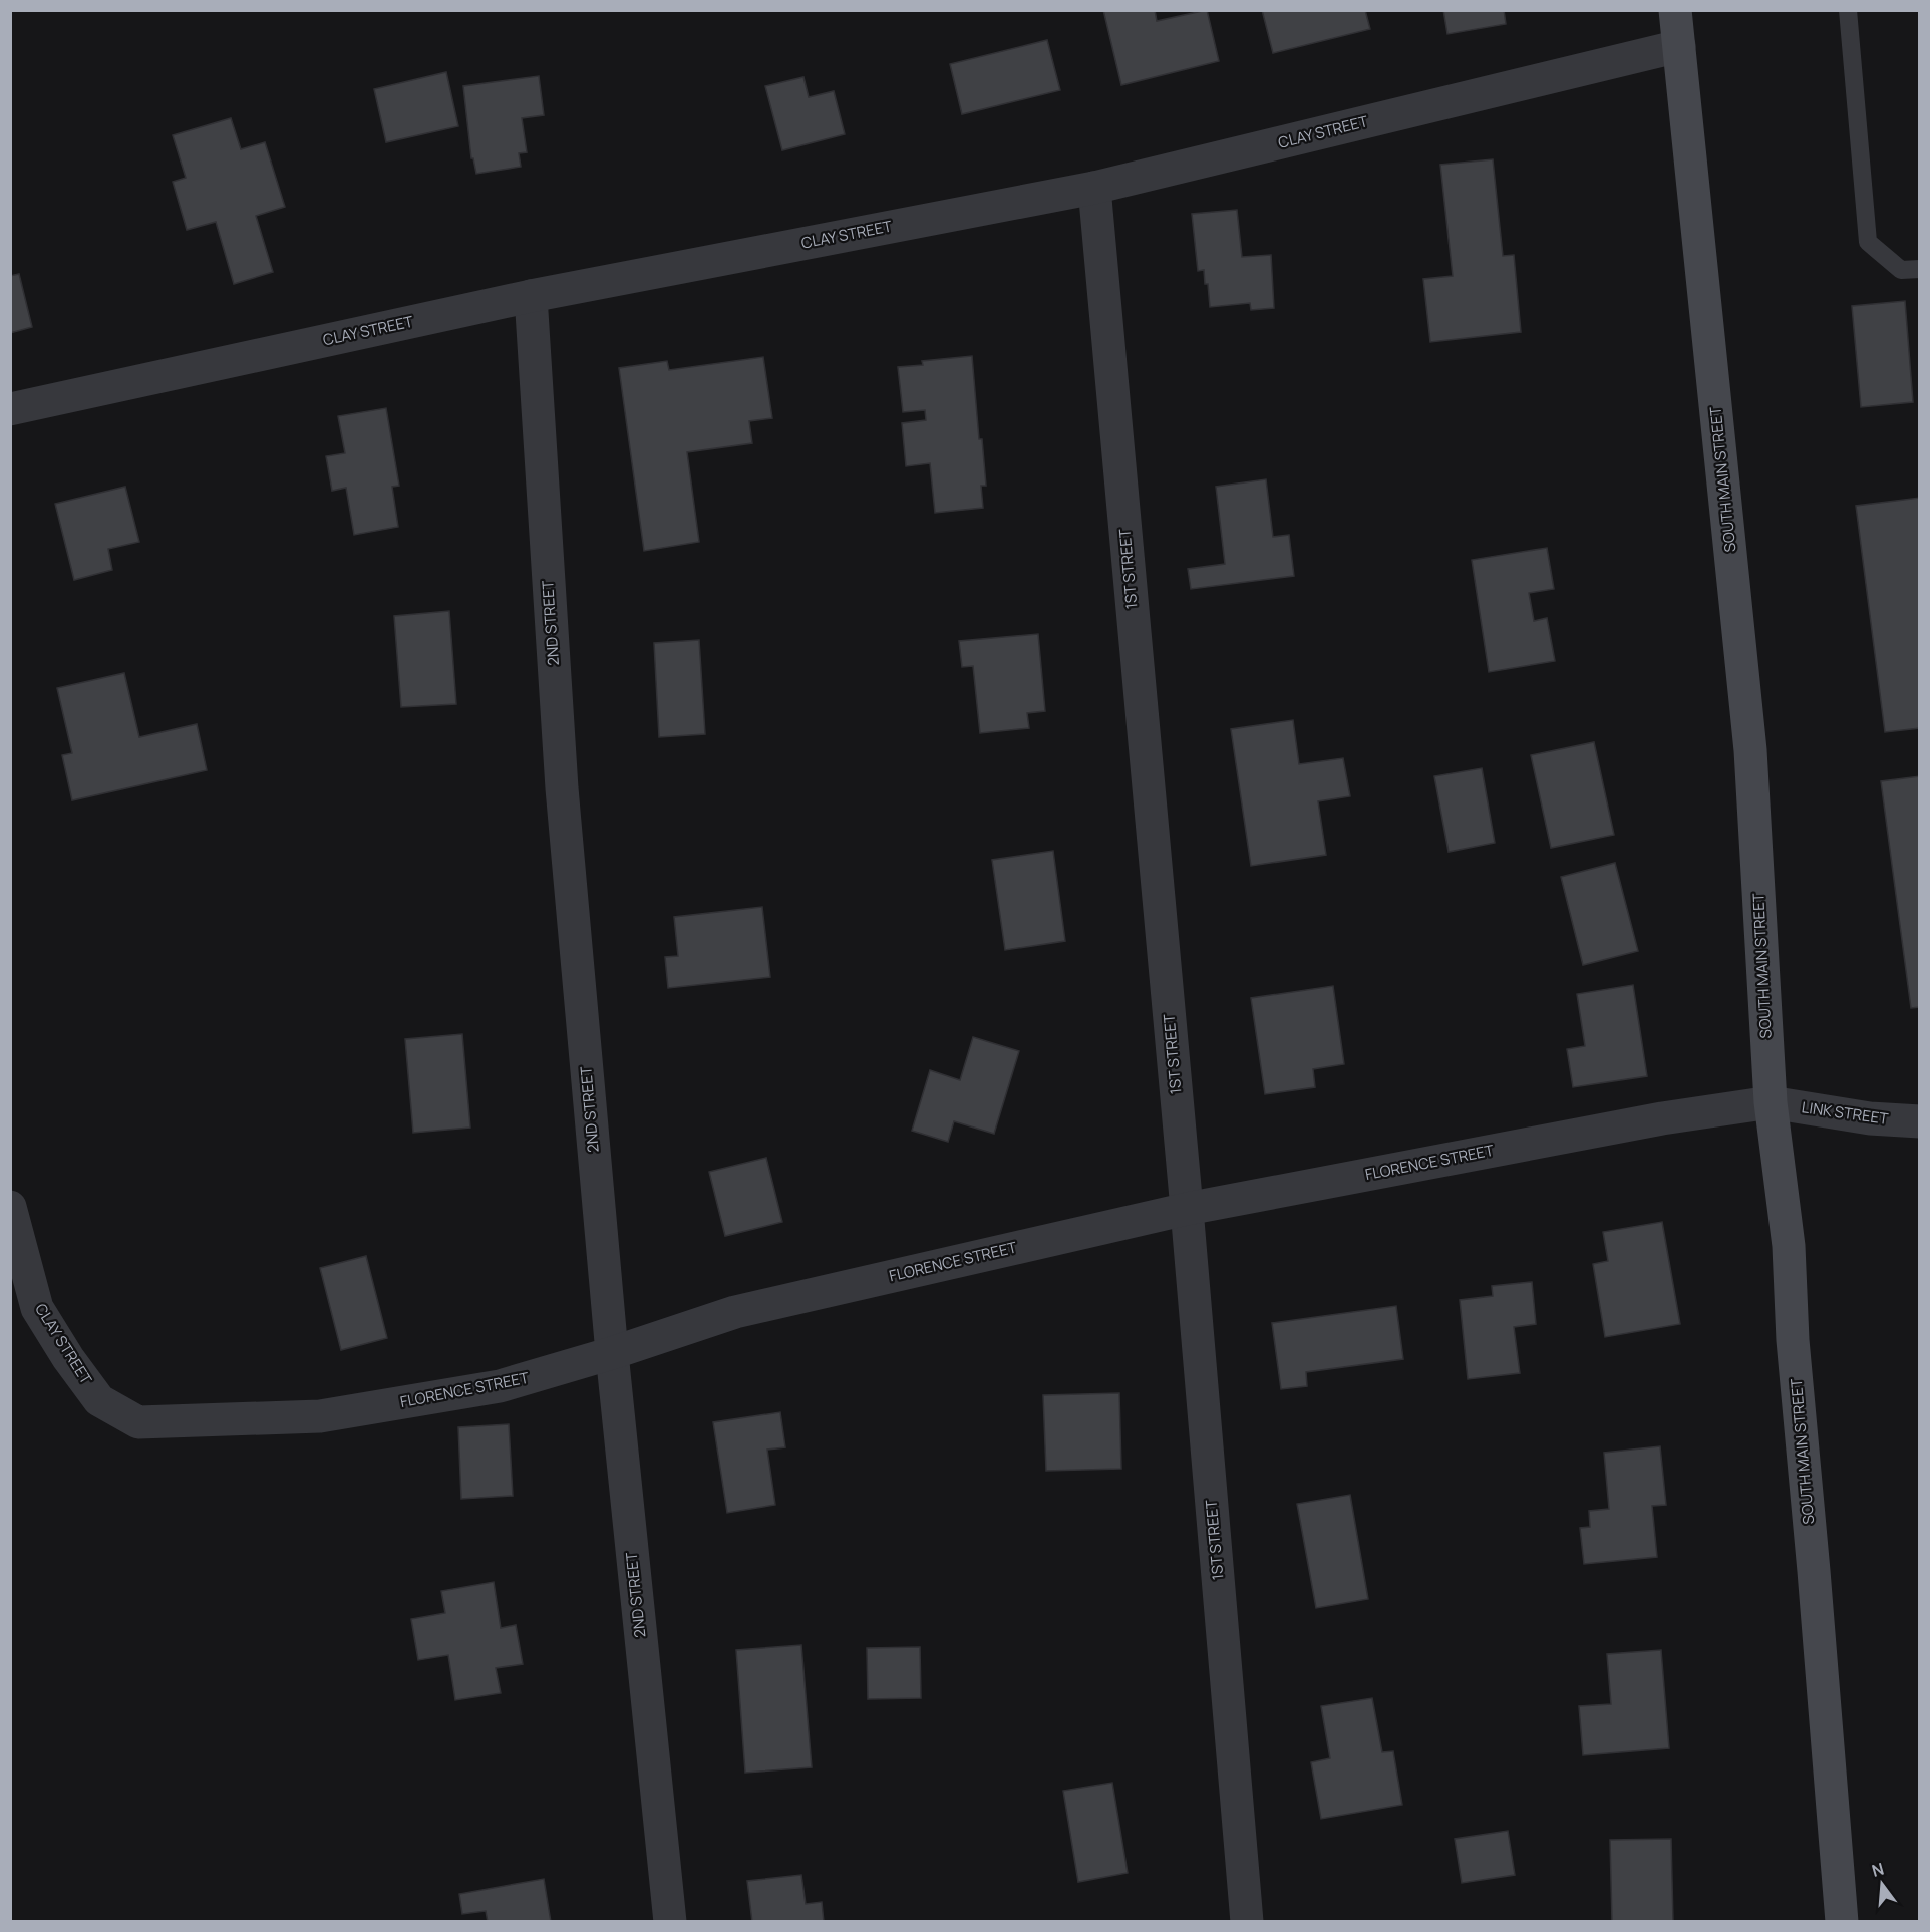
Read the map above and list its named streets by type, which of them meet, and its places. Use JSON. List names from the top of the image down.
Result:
{
  "streets": {
    "street": [
      "CLAY STREET",
      "SOUTH MAIN STREET",
      "1ST STREET",
      "2ND STREET",
      "LINK STREET",
      "FLORENCE STREET"
    ]
  },
  "crossings": [
    ["CLAY STREET", "SOUTH MAIN STREET"],
    ["CLAY STREET", "1ST STREET"],
    ["CLAY STREET", "2ND STREET"],
    ["CLAY STREET", "FLORENCE STREET"],
    ["SOUTH MAIN STREET", "LINK STREET"],
    ["SOUTH MAIN STREET", "FLORENCE STREET"],
    ["1ST STREET", "FLORENCE STREET"],
    ["2ND STREET", "FLORENCE STREET"],
    ["LINK STREET", "FLORENCE STREET"]
  ],
  "north": "top"
}
